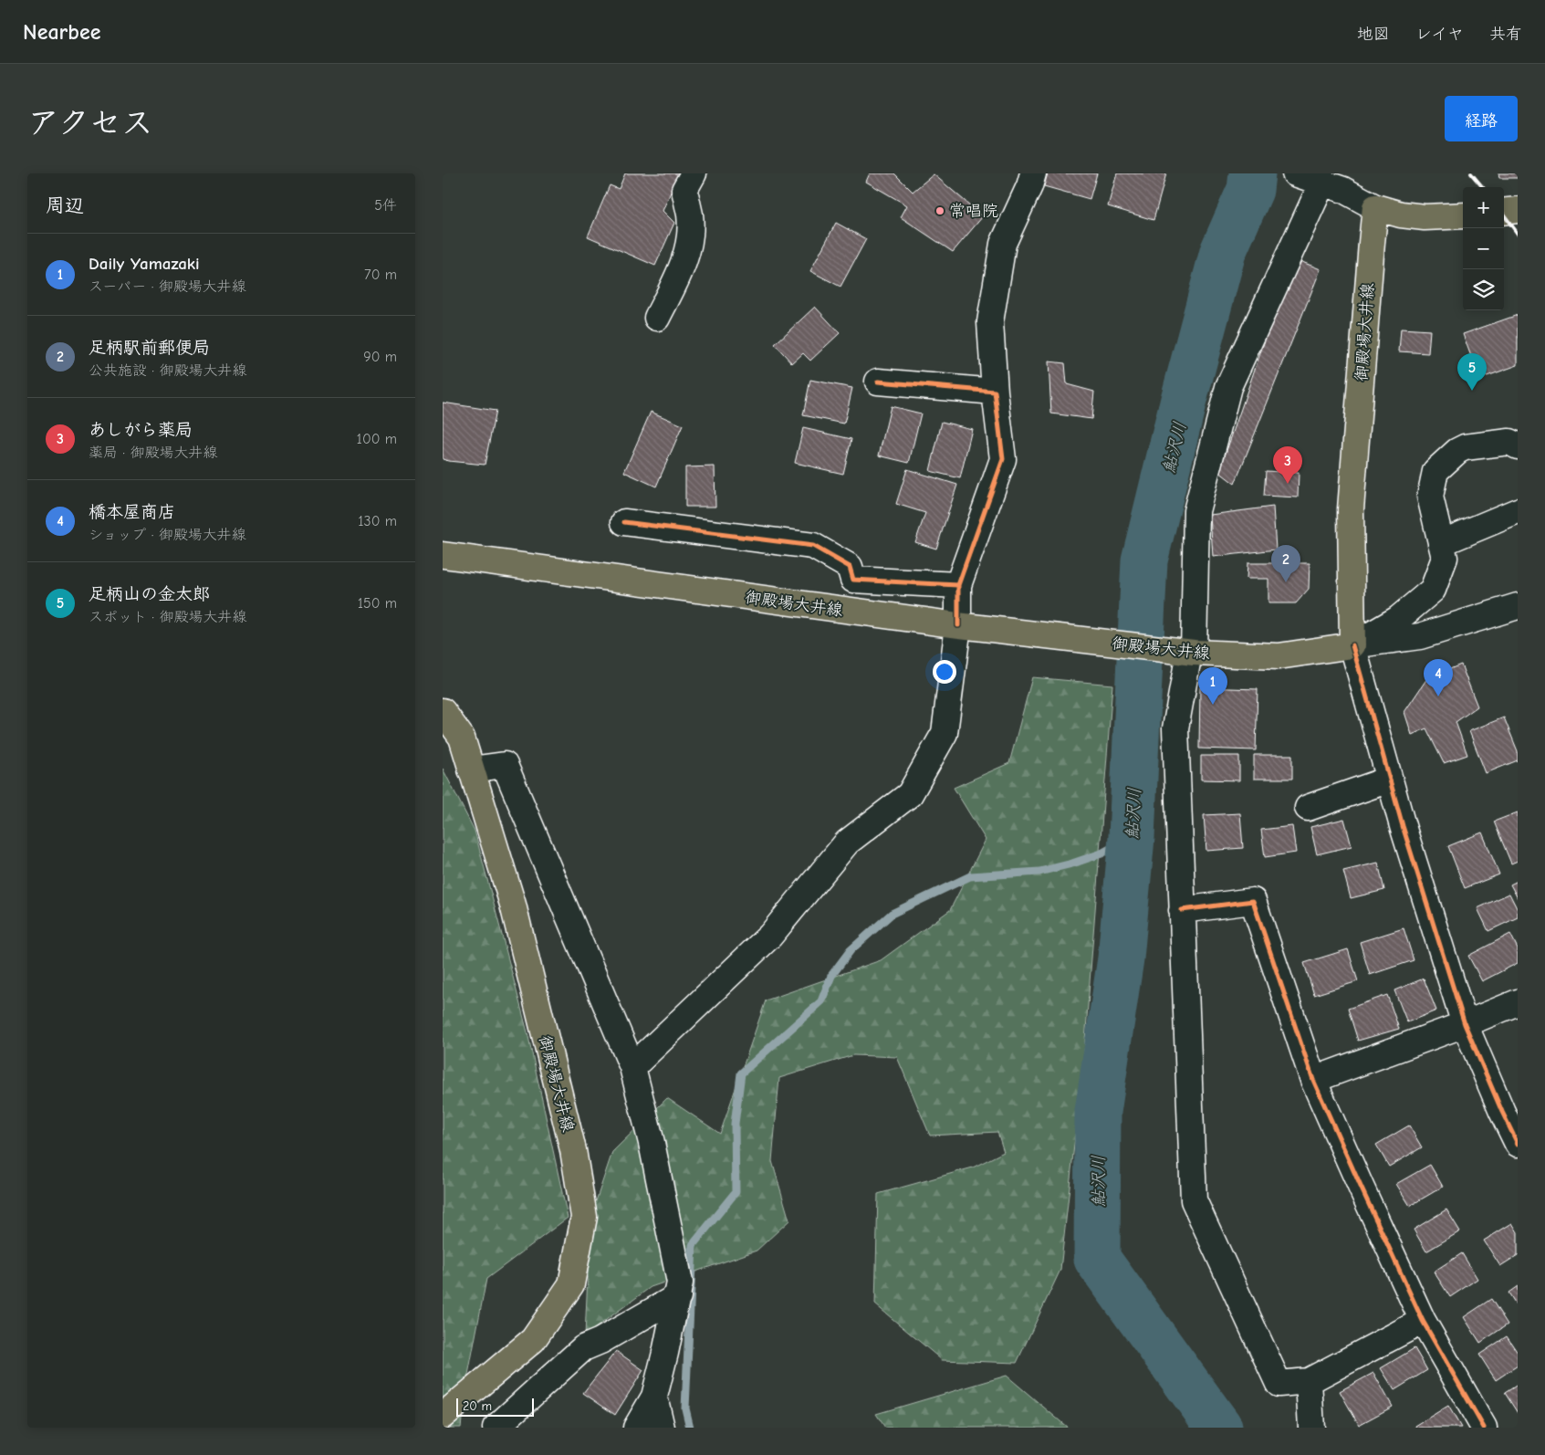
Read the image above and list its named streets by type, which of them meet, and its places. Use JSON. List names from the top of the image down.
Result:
{
  "streets": {
    "main road": ["御殿場大井線"]
  },
  "water": ["鮎沢川"],
  "places": ["常唱院"],
  "scale_bar": "20 m",
  "page": {
    "header": "Nearbee",
    "nav": ["地図", "レイヤ", "共有"],
    "title": "アクセス",
    "buttons": "経路",
    "heading": ["周辺", "5件"],
    "map_buttons": ["+", "−"],
    "list": [
      {
        "mark": "1",
        "name": "Daily Yamazaki",
        "note": "スーパー · 御殿場大井線",
        "value": "70 m"
      },
      {
        "mark": "2",
        "name": "足柄駅前郵便局",
        "note": "公共施設 · 御殿場大井線",
        "value": "90 m"
      },
      {
        "mark": "3",
        "name": "あしがら薬局",
        "note": "薬局 · 御殿場大井線",
        "value": "100 m"
      },
      {
        "mark": "4",
        "name": "橋本屋商店",
        "note": "ショップ · 御殿場大井線",
        "value": "130 m"
      },
      {
        "mark": "5",
        "name": "足柄山の金太郎",
        "note": "スポット · 御殿場大井線",
        "value": "150 m"
      }
    ],
    "pins": [
      "5",
      "3",
      "2",
      "4",
      "1"
    ],
    "scale": "20 m"
  }
}
